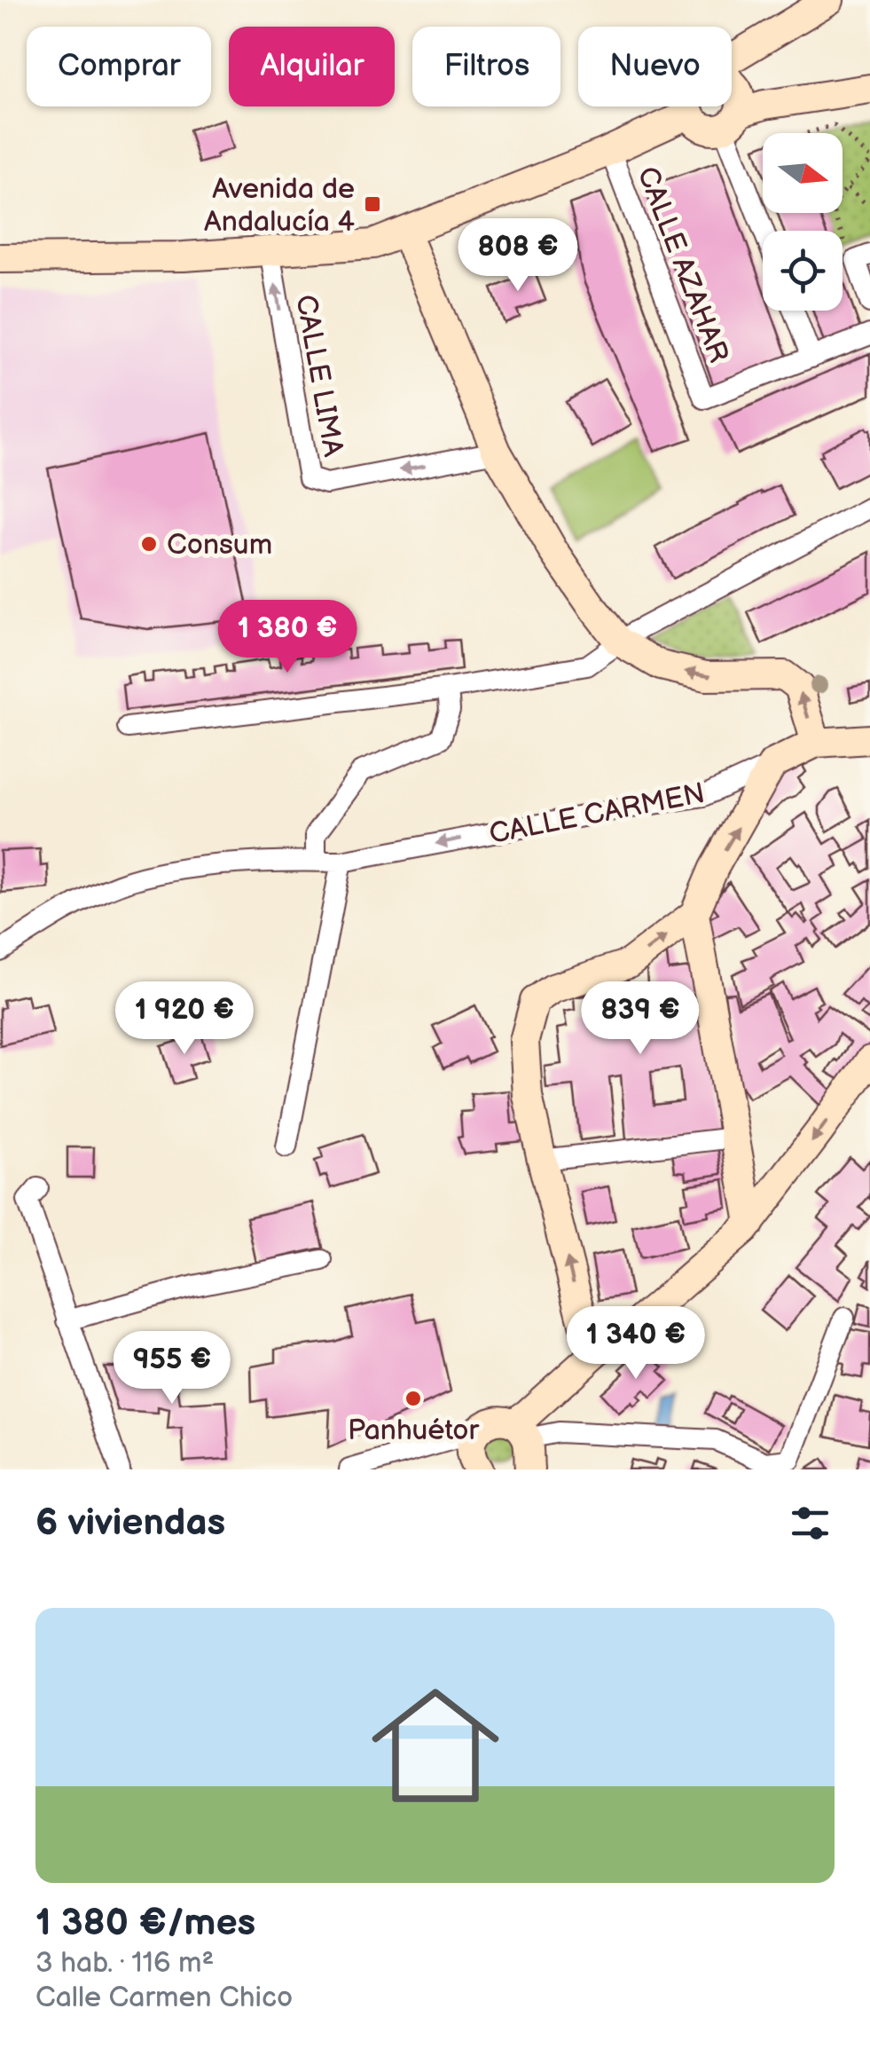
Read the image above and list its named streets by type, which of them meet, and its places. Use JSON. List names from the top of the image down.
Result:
{
  "streets": {
    "street": ["CALLE AZAHAR", "CALLE LIMA", "CALLE CARMEN"]
  },
  "places": {
    "transit": ["Avenida de Andalucía 4"],
    "other": ["Consum", "Panhuétor"]
  },
  "north": "right",
  "page": {
    "chip": [
      "Comprar",
      "Alquilar",
      "Filtros",
      "Nuevo"
    ],
    "price": [
      "808 €",
      "1 380 €",
      "1 920 €",
      "839 €",
      "1 340 €",
      "955 €"
    ],
    "heading": "6 viviendas",
    "list": [
      {
        "name": "1 380 €/mes",
        "note": "3 hab. · 116 m² · Calle Carmen Chico"
      }
    ]
  }
}
